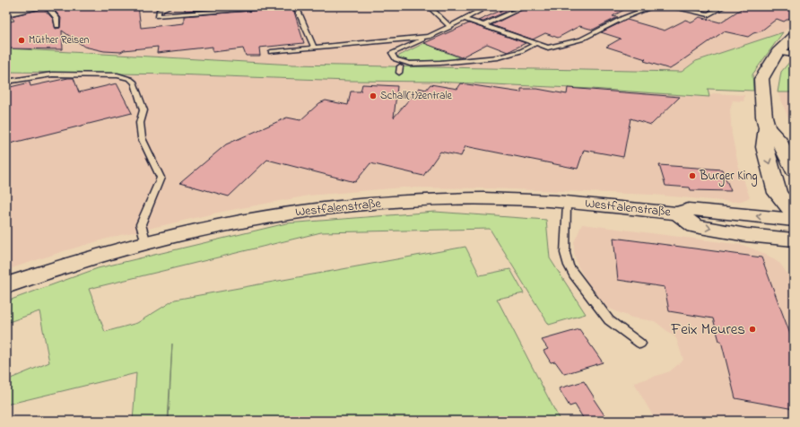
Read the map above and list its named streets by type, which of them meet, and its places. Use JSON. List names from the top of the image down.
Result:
{
  "streets": {
    "street": ["Westfalenstraße"]
  },
  "places": [
    "Müther Reisen",
    "Schall(t)zentrale",
    "Burger King",
    "Feix Meures"
  ]
}
